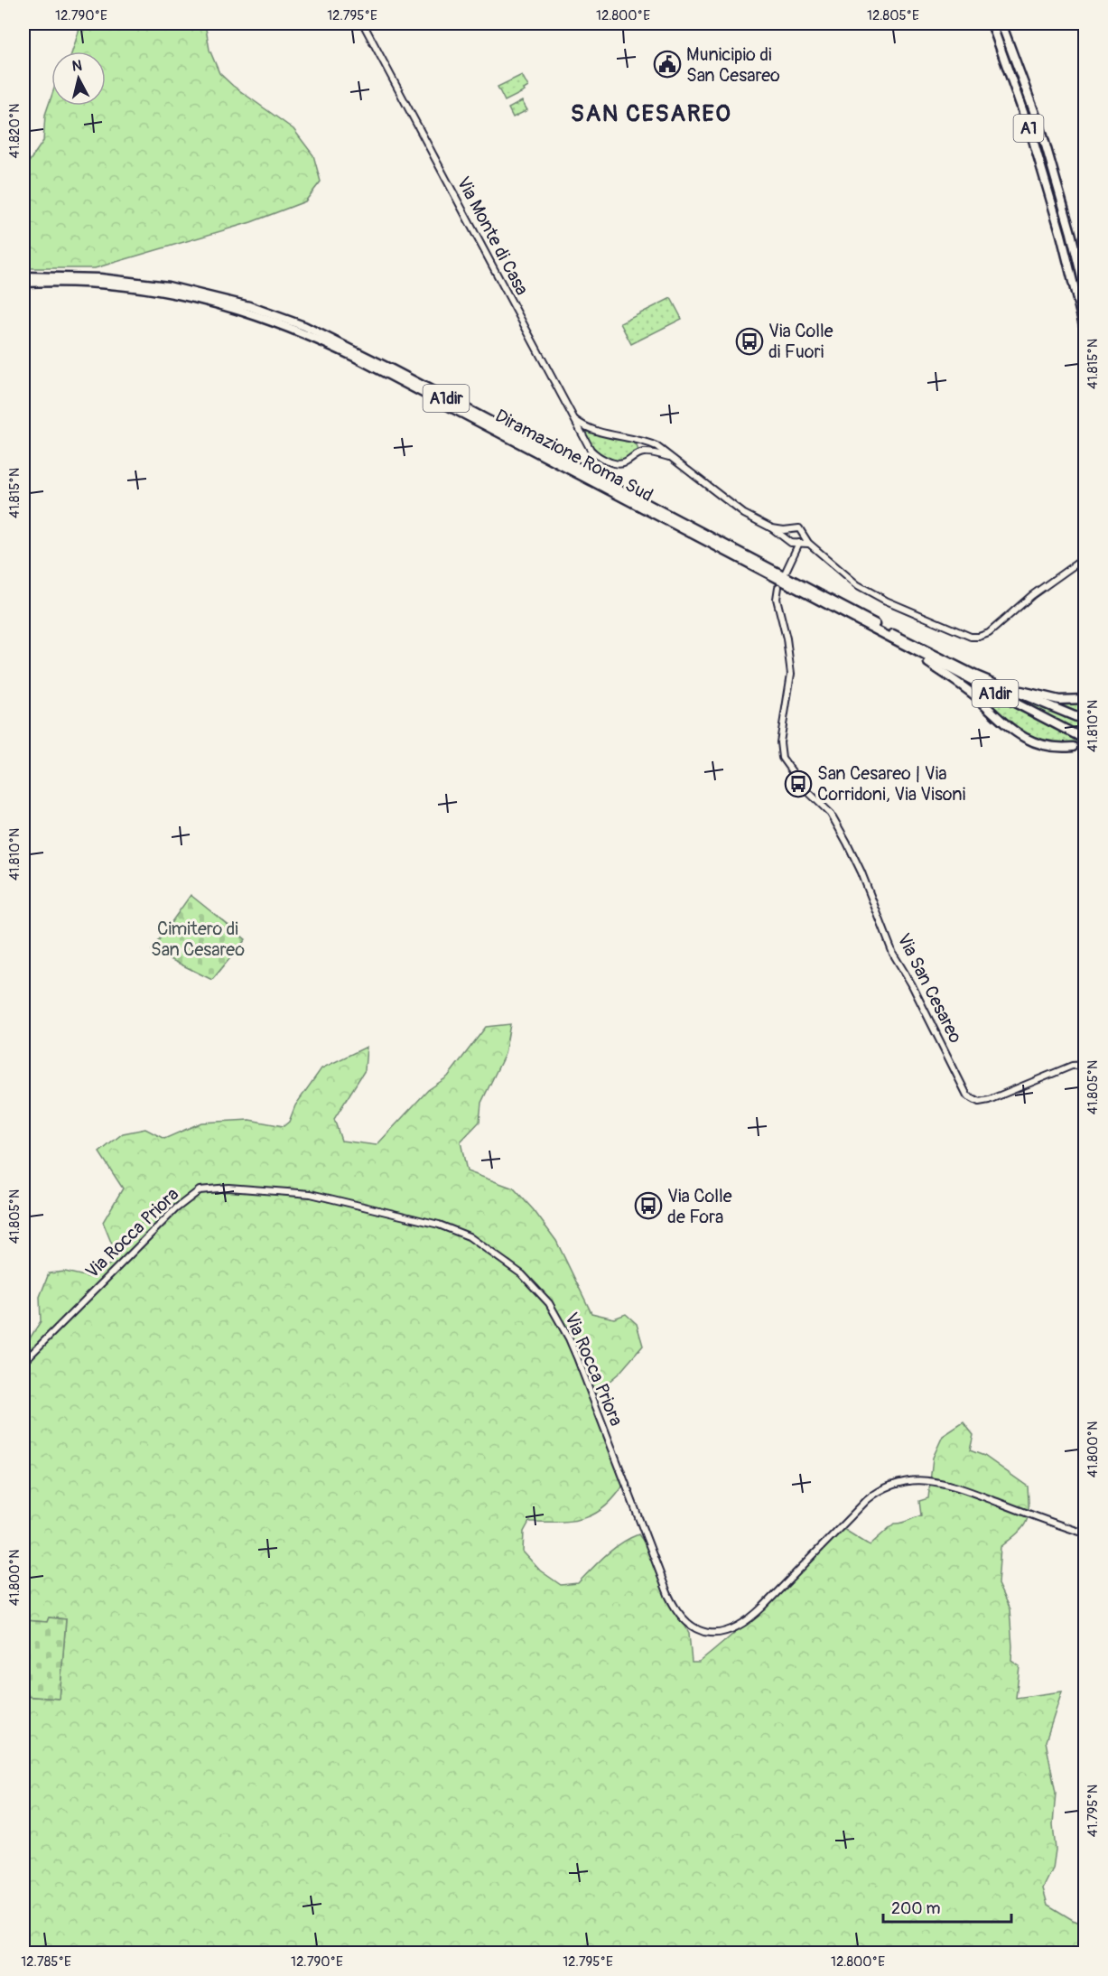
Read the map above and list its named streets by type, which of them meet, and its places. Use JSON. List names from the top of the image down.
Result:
{
  "streets": {
    "highway": ["A1", "A1dir", "Diramazione Roma Sud"],
    "street": ["Via Monte di Casa", "Via San Cesareo", "Via Rocca Priora"]
  },
  "crossings": [
    ["A1dir", "Diramazione Roma Sud"]
  ],
  "districts": ["SAN CESAREO"],
  "parks": ["Cimitero di San Cesareo"],
  "places": {
    "public building": ["Municipio di San Cesareo"],
    "bus stop": ["Via Colle di Fuori", "San Cesareo | Via Corridoni, Via Visoni", "Via Colle de Fora"]
  },
  "scale_bar": "200 m",
  "north": "top",
  "coordinates": [
    "12.790°E",
    "12.795°E",
    "12.800°E",
    "12.805°E",
    "41.820°N",
    "41.815°N",
    "41.810°N",
    "41.805°N",
    "41.800°N",
    "41.795°N",
    "12.785°E"
  ]
}
